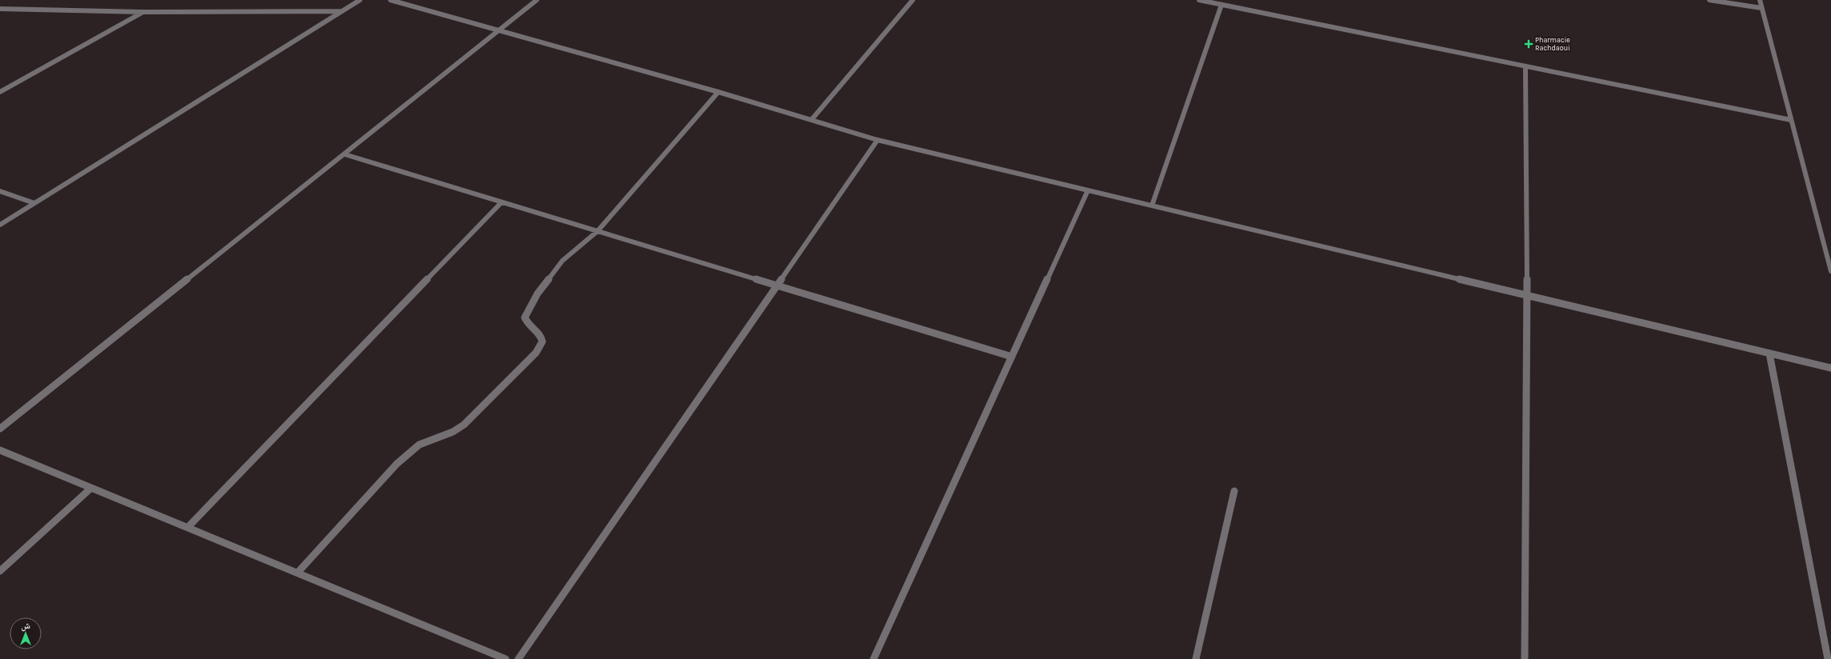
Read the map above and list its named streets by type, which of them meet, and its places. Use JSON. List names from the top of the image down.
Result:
{
  "places": {
    "health": ["Pharmacie Rachdaoui"]
  },
  "north": "top"
}
